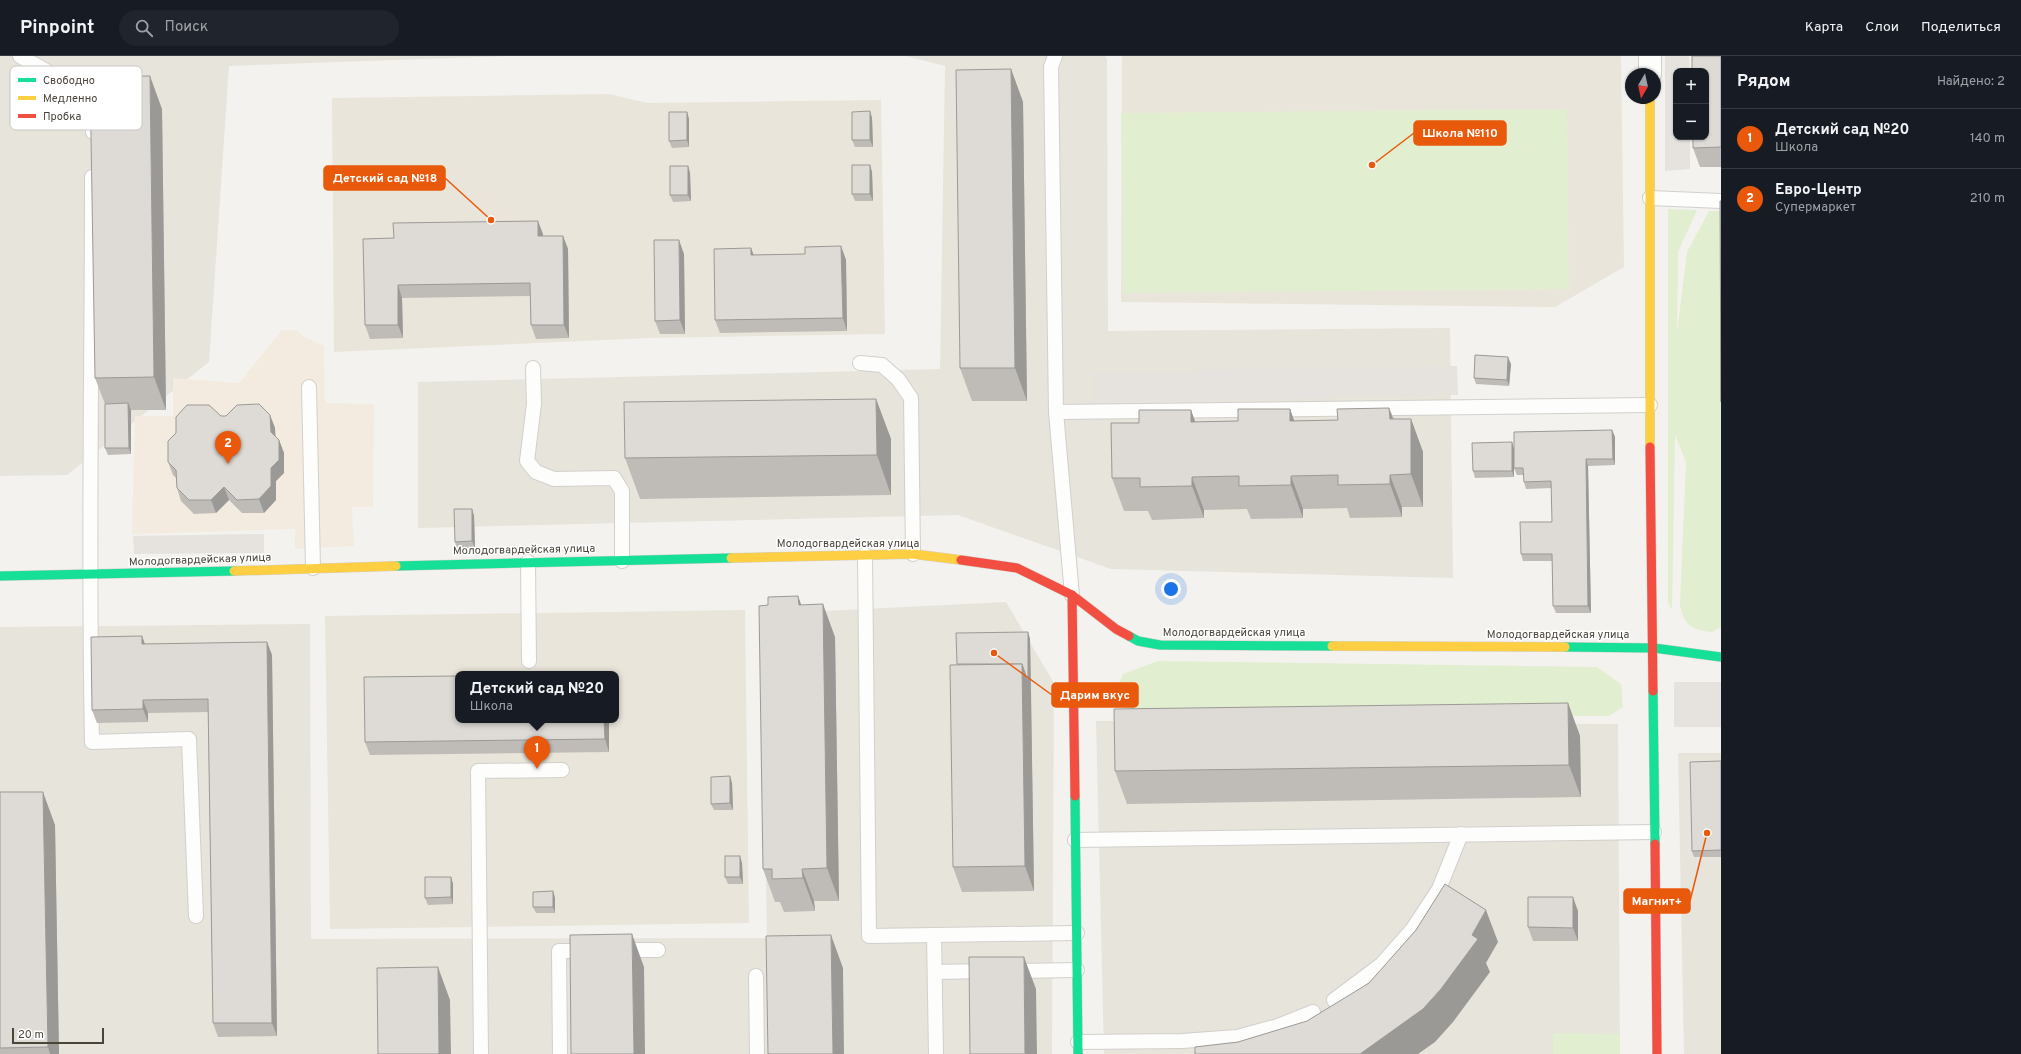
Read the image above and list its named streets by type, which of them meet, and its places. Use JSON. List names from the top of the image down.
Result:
{
  "streets": {
    "street": ["Молодогвардейская улица"]
  },
  "places": [
    "Школа №110",
    "Детский сад №18",
    "Дарим вкус",
    "Магнит+"
  ],
  "legend": ["Свободно", "Медленно", "Пробка"],
  "scale_bar": "20 m",
  "north": "bottom",
  "page": {
    "header": "Pinpoint",
    "search": "Поиск",
    "nav": ["Карта", "Слои", "Поделиться"],
    "heading": ["Рядом", "Найдено: 2"],
    "map_buttons": ["+", "−"],
    "list": [
      {
        "mark": "1",
        "name": "Детский сад №20",
        "note": "Школа",
        "value": "140 m"
      },
      {
        "mark": "2",
        "name": "Евро-Центр",
        "note": "Супермаркет",
        "value": "210 m"
      }
    ],
    "pins": ["2", "1"],
    "popup": ["Детский сад №20", "Школа"],
    "scale": "20 m"
  }
}
